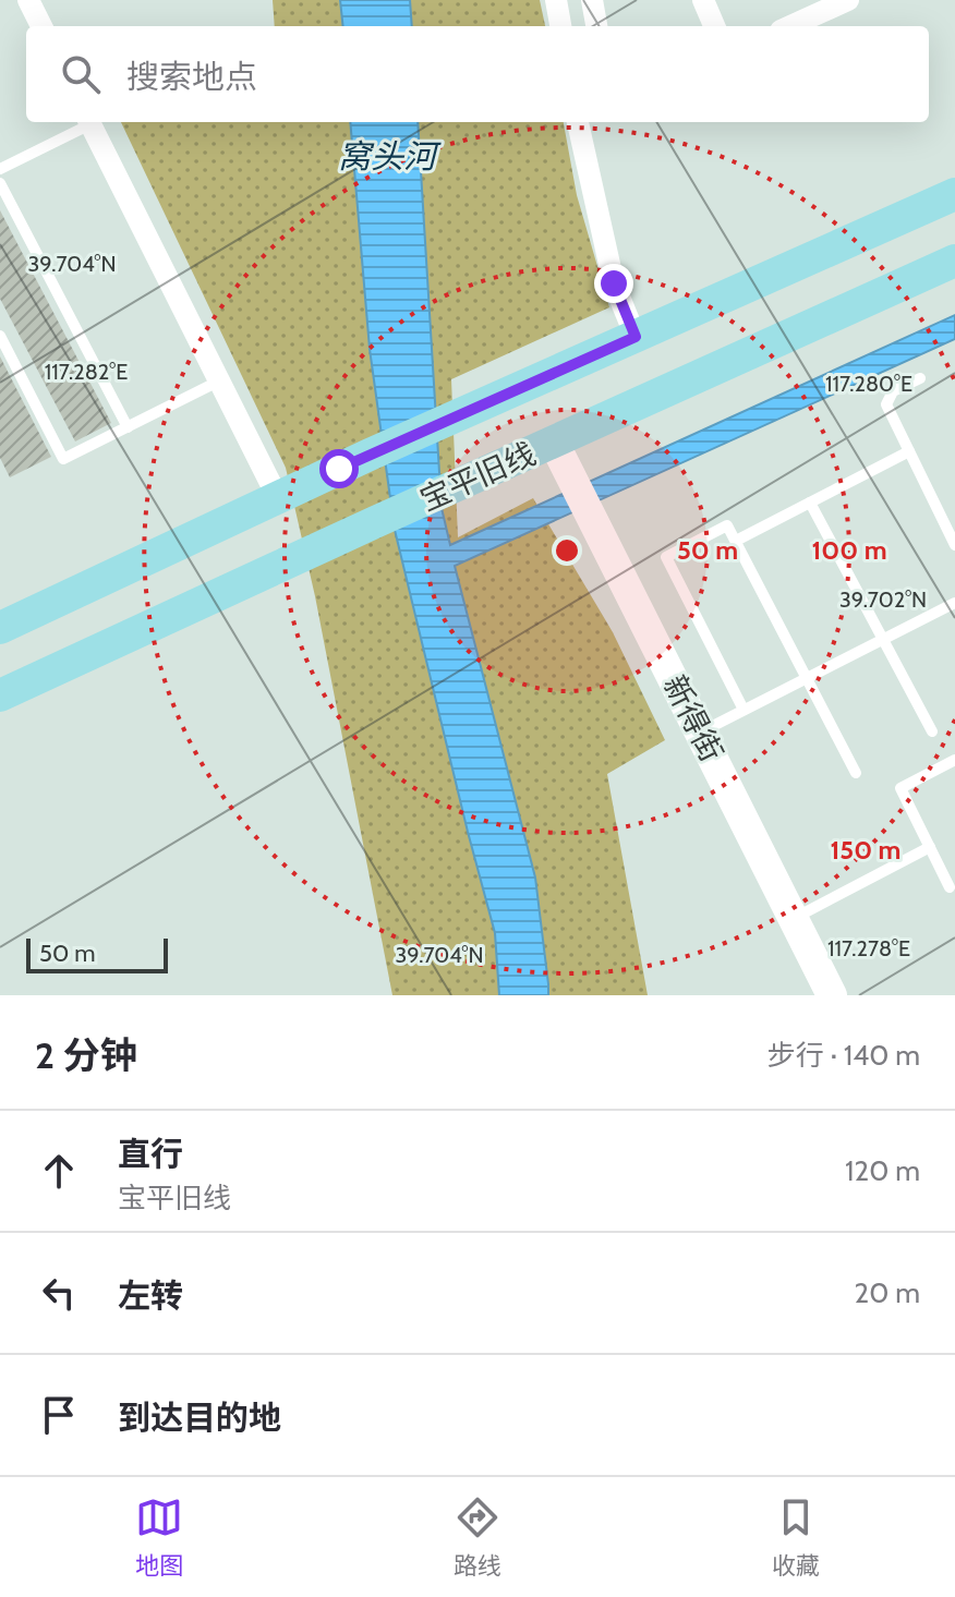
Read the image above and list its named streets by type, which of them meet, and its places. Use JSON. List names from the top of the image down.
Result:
{
  "streets": {
    "main road": ["宝平旧线"],
    "street": ["新得街"]
  },
  "crossings": [
    ["宝平旧线", "新得街"]
  ],
  "water": ["窝头河"],
  "scale_bar": "50 m",
  "page": {
    "search": "搜索地点",
    "scale": "50 m",
    "heading": ["2 分钟", "步行 · 140 m"],
    "list": [
      ["直行", "宝平旧线", "120 m"],
      ["左转", "20 m"],
      "到达目的地"
    ],
    "nav": ["地图", "路线", "收藏"]
  },
  "coordinates": [
    "39.704°N",
    "117.282°E",
    "117.280°E",
    "39.702°N",
    "117.278°E"
  ],
  "rings": ["50 m", "100 m", "150 m"]
}
